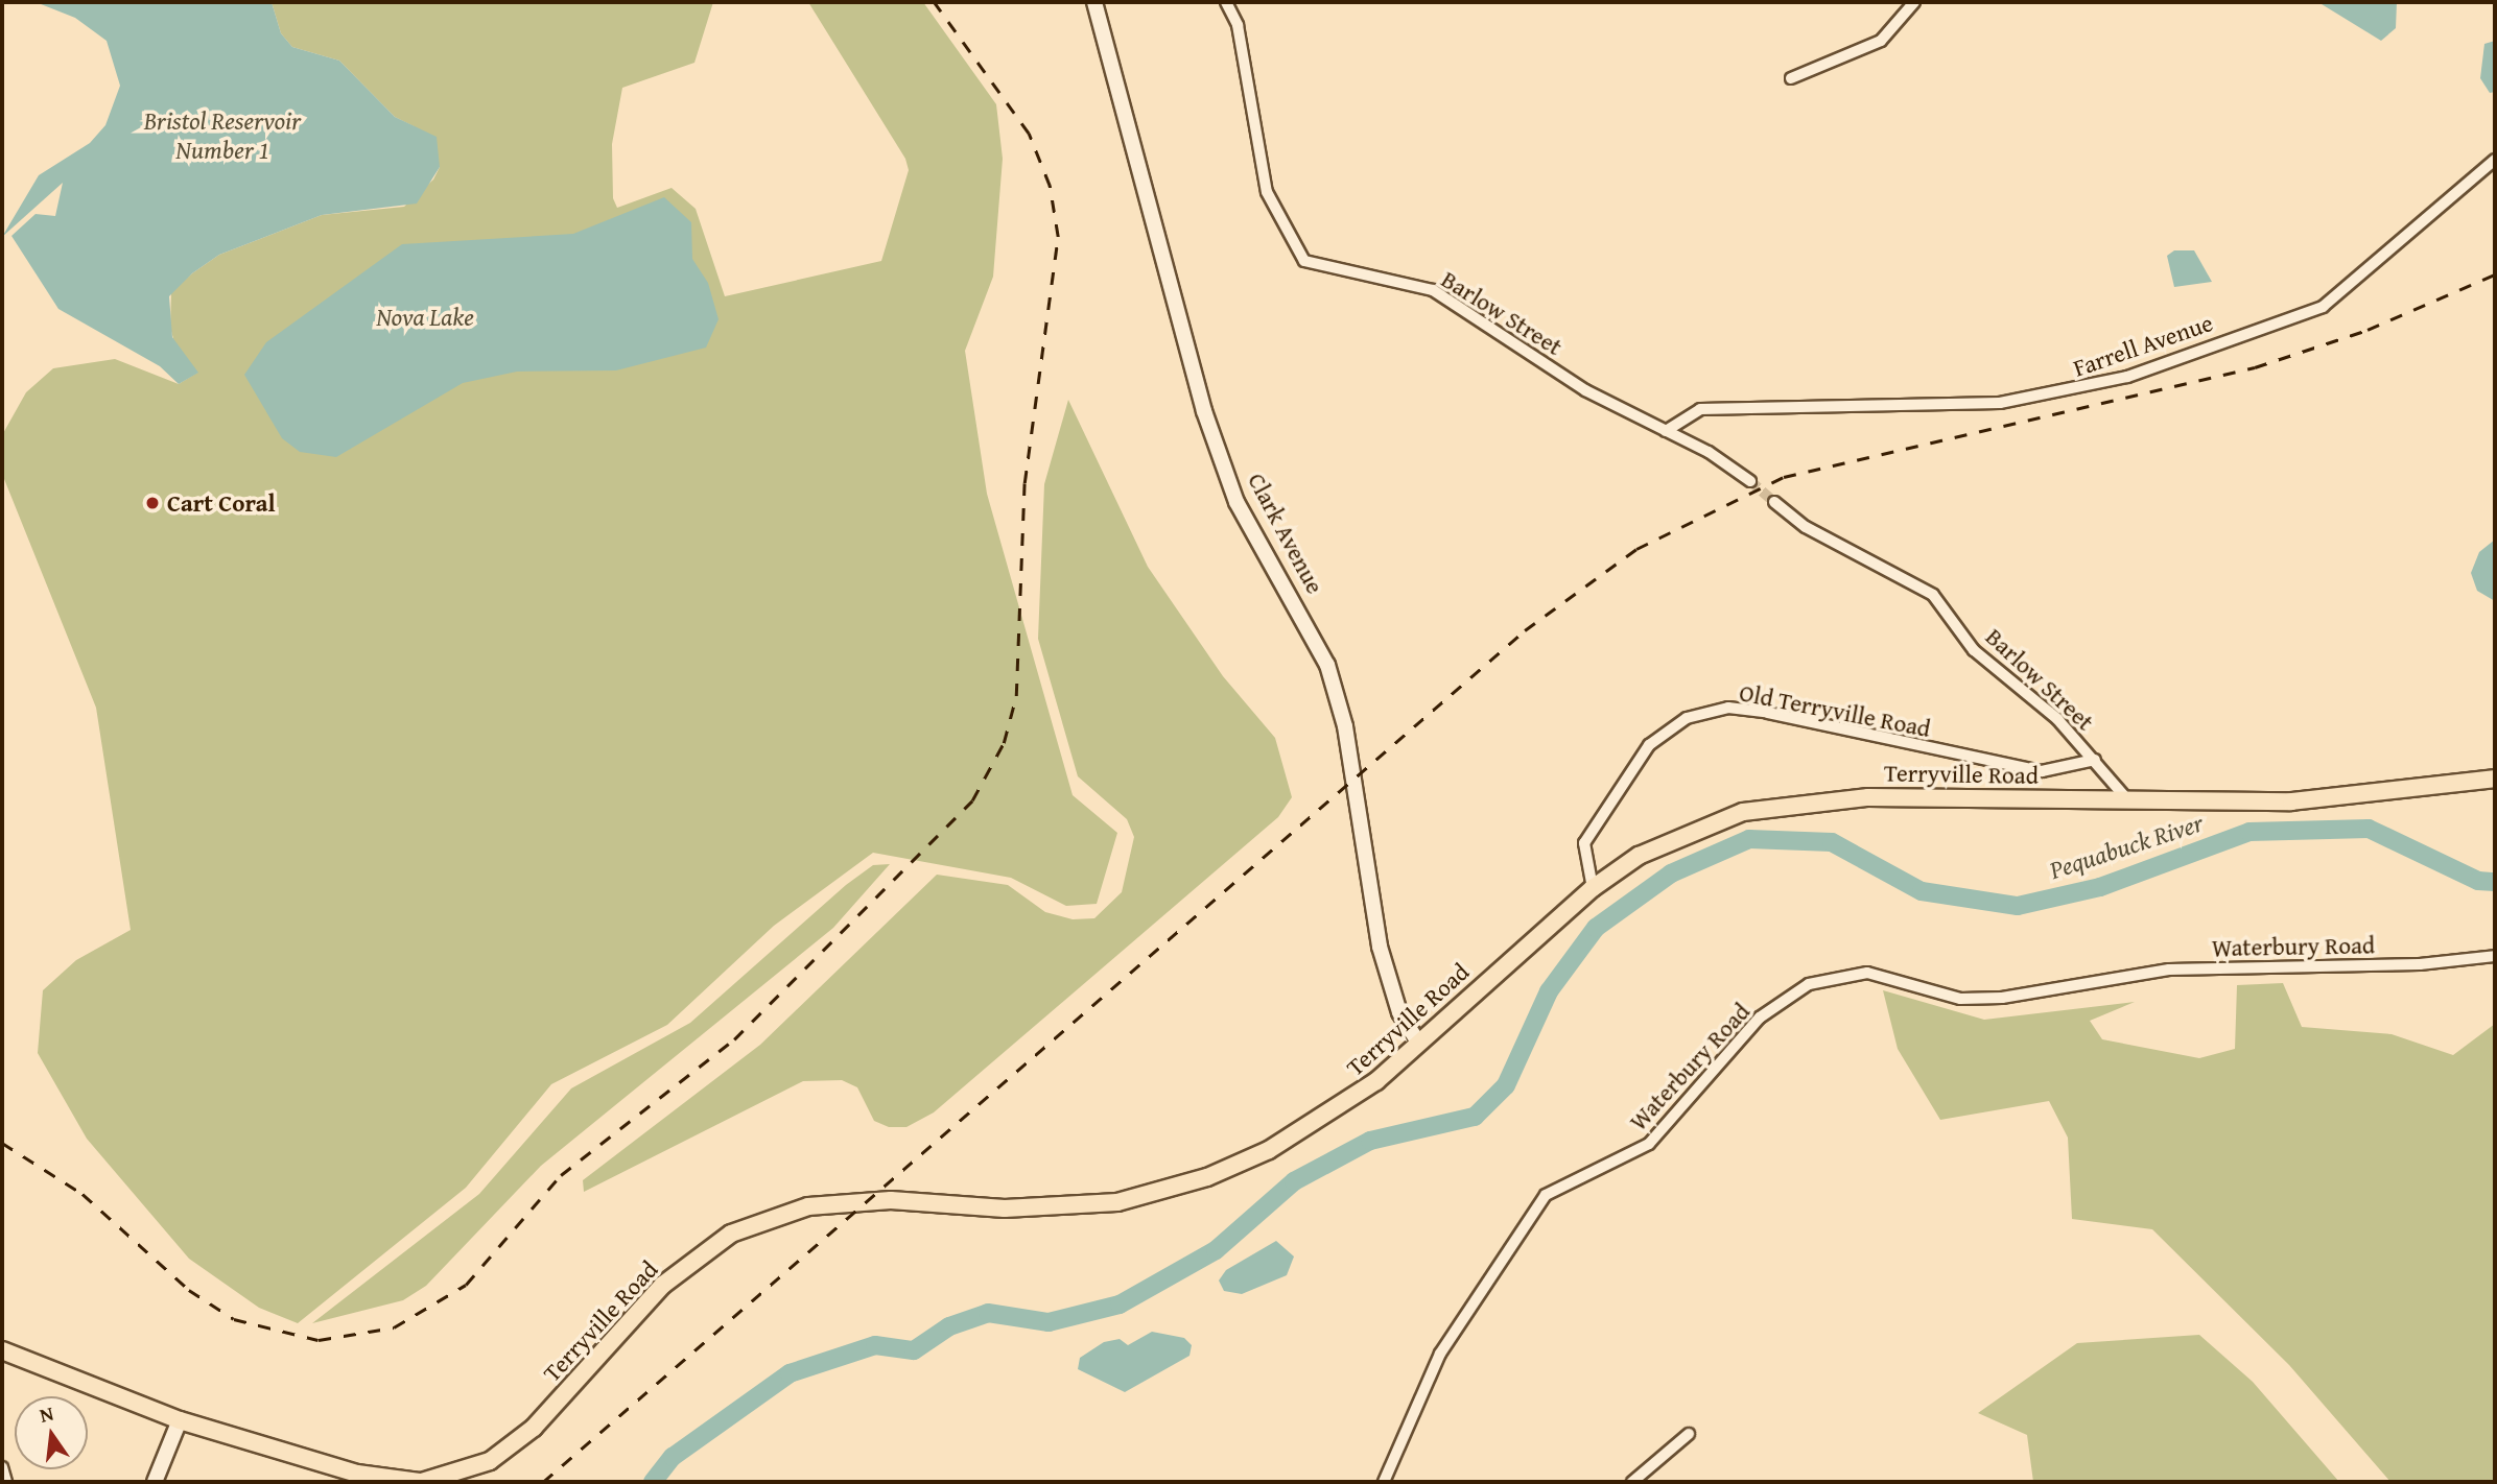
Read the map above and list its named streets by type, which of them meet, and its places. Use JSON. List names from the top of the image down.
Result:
{
  "streets": {
    "highway": ["Terryville Road"],
    "main road": ["Clark Avenue"],
    "street": [
      "Barlow Street",
      "Farrell Avenue",
      "Old Terryville Road",
      "Waterbury Road"
    ]
  },
  "crossings": [
    ["Barlow Street", "Farrell Avenue"],
    ["Barlow Street", "Old Terryville Road"],
    ["Barlow Street", "Terryville Road"],
    ["Clark Avenue", "Terryville Road"],
    ["Old Terryville Road", "Terryville Road"]
  ],
  "water": ["Bristol Reservoir Number 1", "Nova Lake", "Pequabuck River"],
  "places": ["Cart Coral"],
  "north": "top"
}
